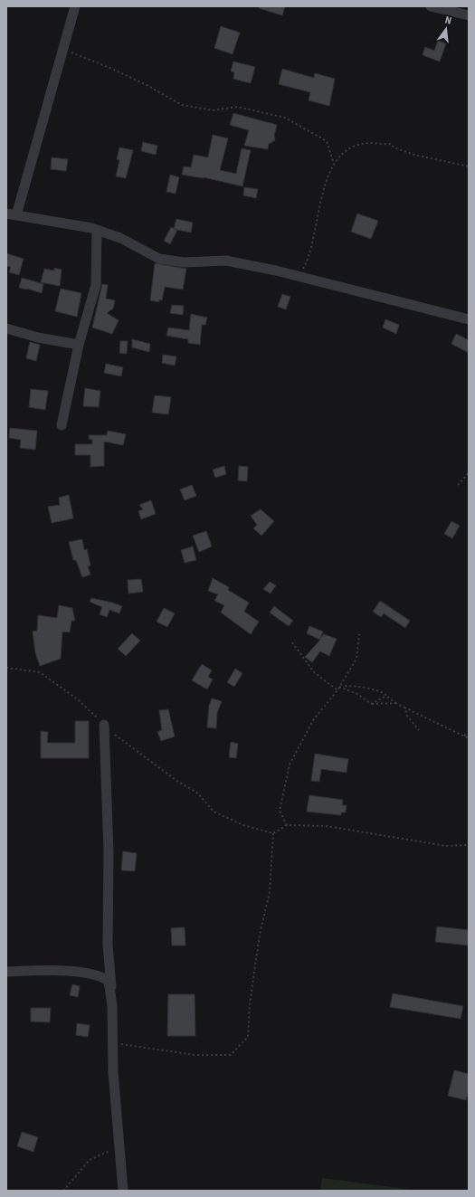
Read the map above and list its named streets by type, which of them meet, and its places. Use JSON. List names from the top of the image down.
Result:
{
  "north": "top"
}
